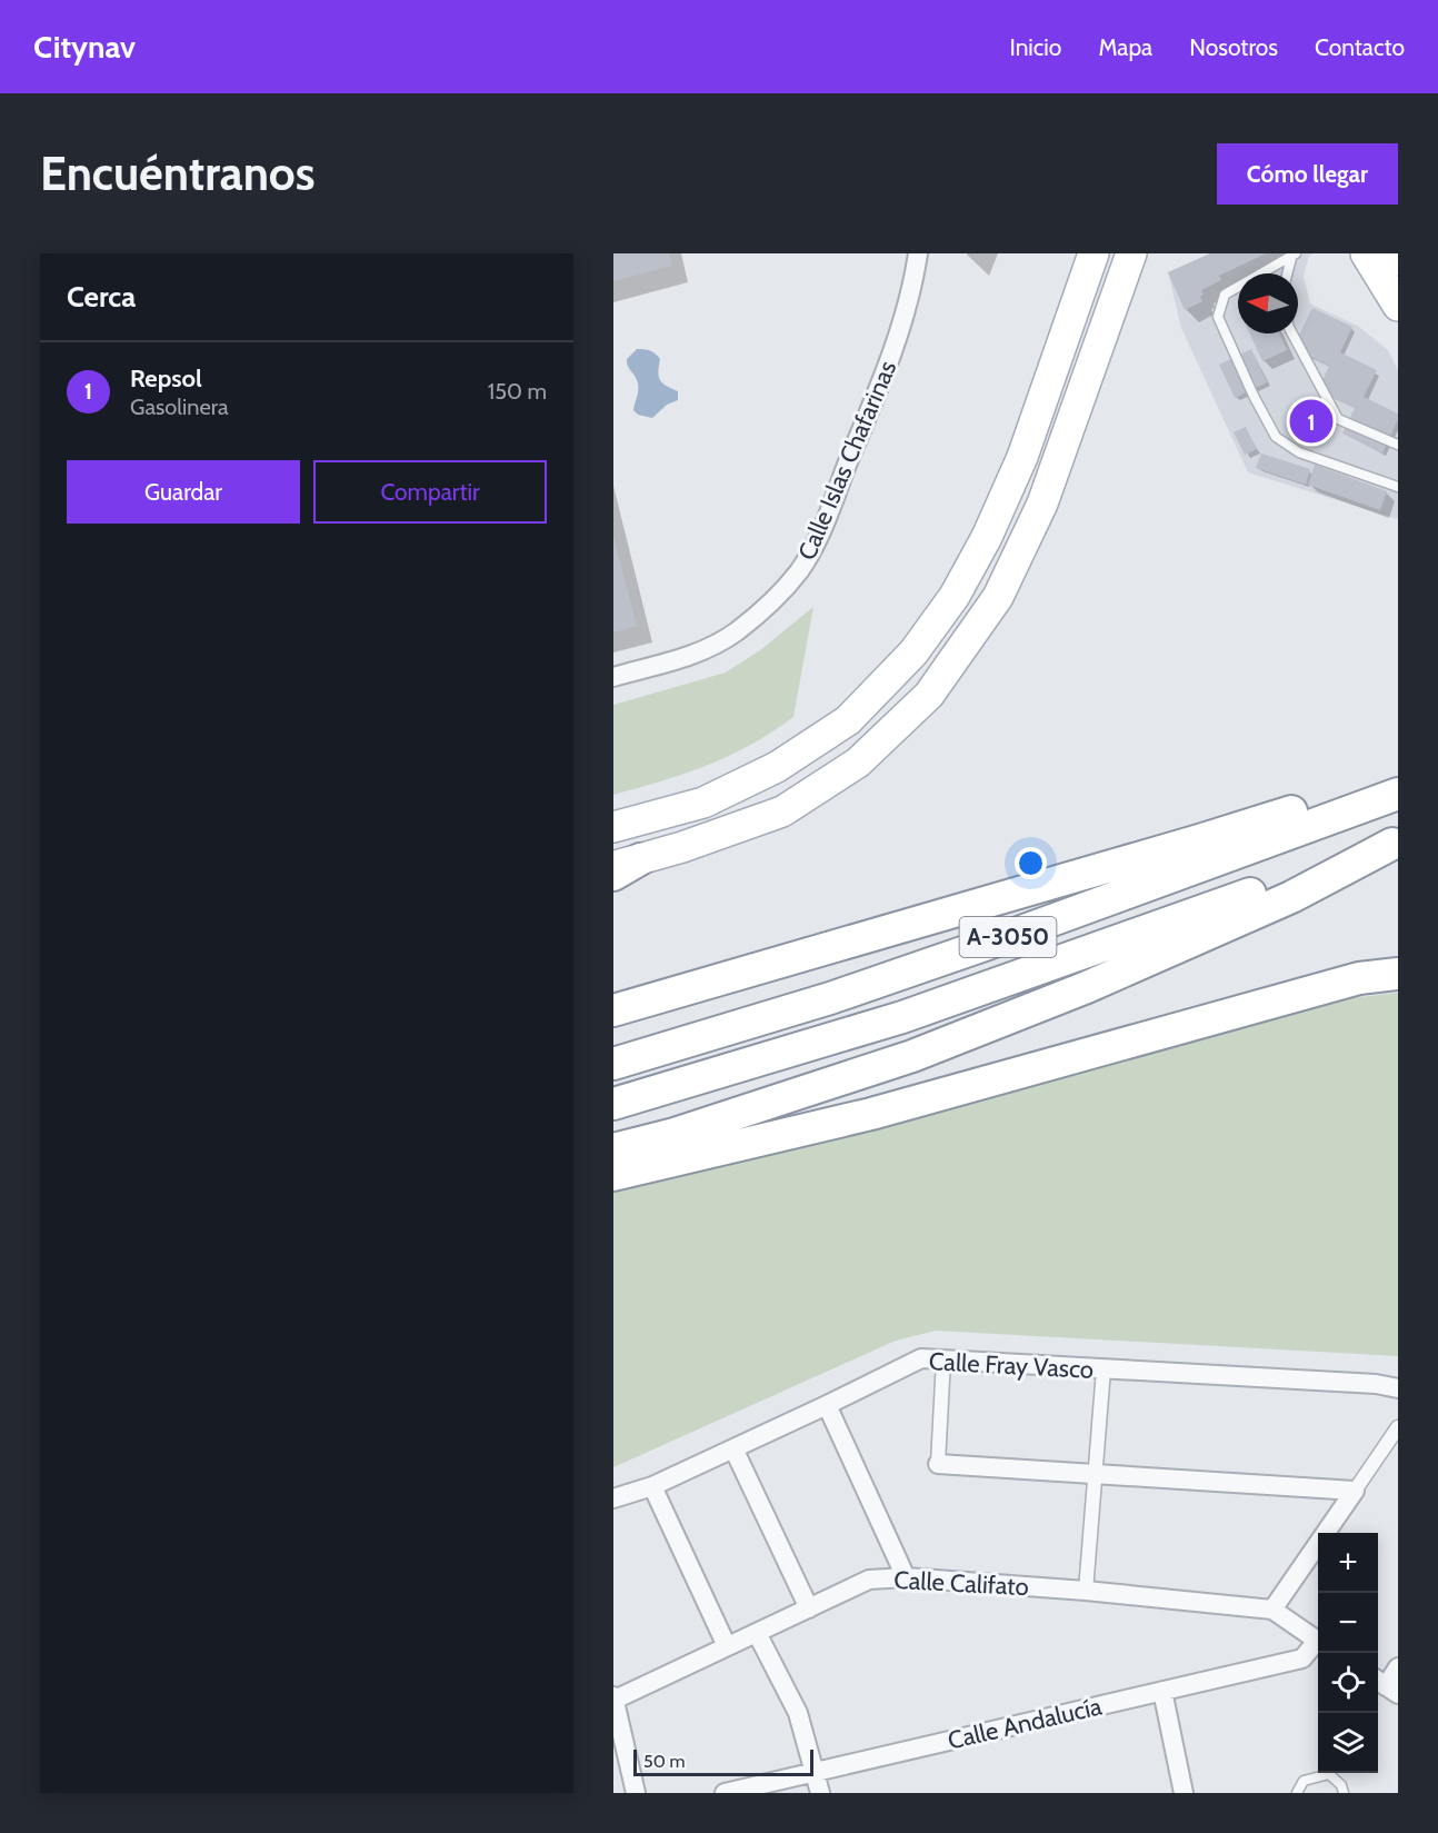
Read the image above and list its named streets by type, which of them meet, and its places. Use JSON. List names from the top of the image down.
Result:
{
  "streets": {
    "highway": ["A-3050"],
    "street": [
      "Calle Islas Chafarinas",
      "Calle Fray Vasco",
      "Calle Califato",
      "Calle Andalucía"
    ]
  },
  "scale_bar": "50 m",
  "north": "left",
  "page": {
    "header": "Citynav",
    "nav": [
      "Inicio",
      "Mapa",
      "Nosotros",
      "Contacto"
    ],
    "buttons": [
      "Cómo llegar",
      ["Guardar", "Compartir"]
    ],
    "title": "Encuéntranos",
    "heading": "Cerca",
    "list": [
      {
        "mark": "1",
        "name": "Repsol",
        "note": "Gasolinera",
        "value": "150 m"
      }
    ],
    "pins": "1",
    "map_buttons": ["+", "−"],
    "scale": "50 m"
  }
}
